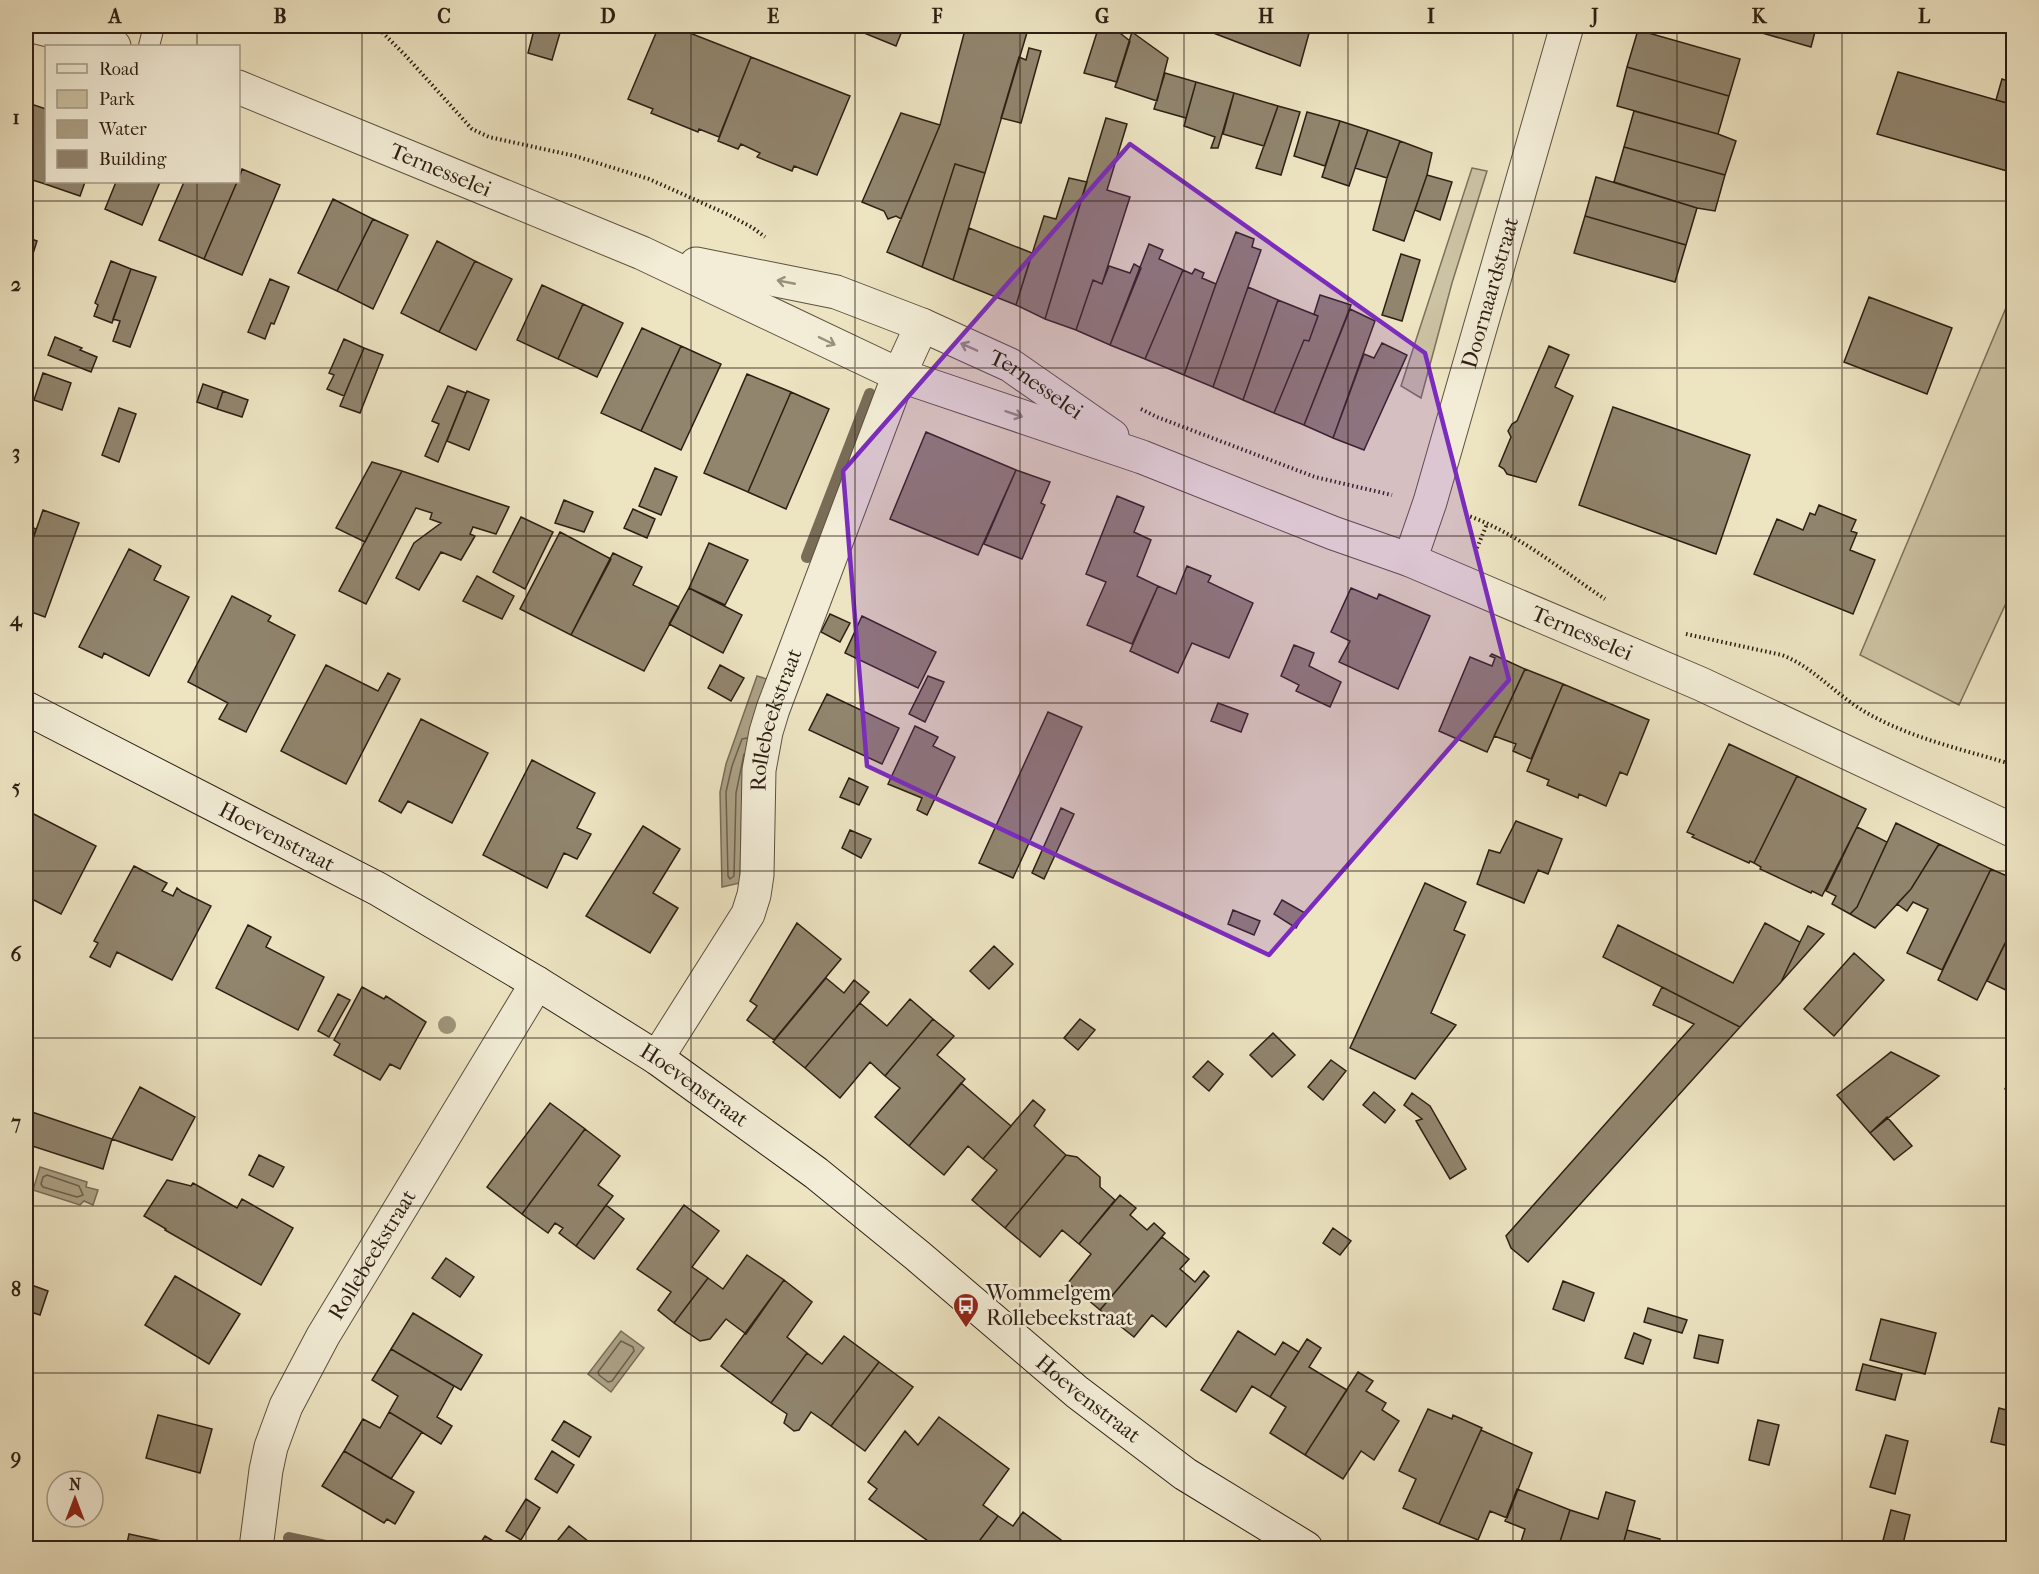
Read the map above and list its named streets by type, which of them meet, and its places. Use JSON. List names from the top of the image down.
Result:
{
  "streets": {
    "street": [
      "Ternesselei",
      "Doornaardstraat",
      "Rollebeekstraat",
      "Hoevenstraat"
    ]
  },
  "crossings": [
    ["Ternesselei", "Doornaardstraat"],
    ["Ternesselei", "Rollebeekstraat"],
    ["Rollebeekstraat", "Hoevenstraat"]
  ],
  "places": {
    "bus stop": ["Wommelgem Rollebeekstraat"]
  },
  "legend": [
    "Road",
    "Park",
    "Water",
    "Building"
  ],
  "north": "top",
  "grid": {
    "columns": [
      "A",
      "B",
      "C",
      "D",
      "E",
      "F",
      "G",
      "H",
      "I",
      "J",
      "K",
      "L"
    ],
    "rows": [
      "1",
      "2",
      "3",
      "4",
      "5",
      "6",
      "7",
      "8",
      "9"
    ]
  }
}
